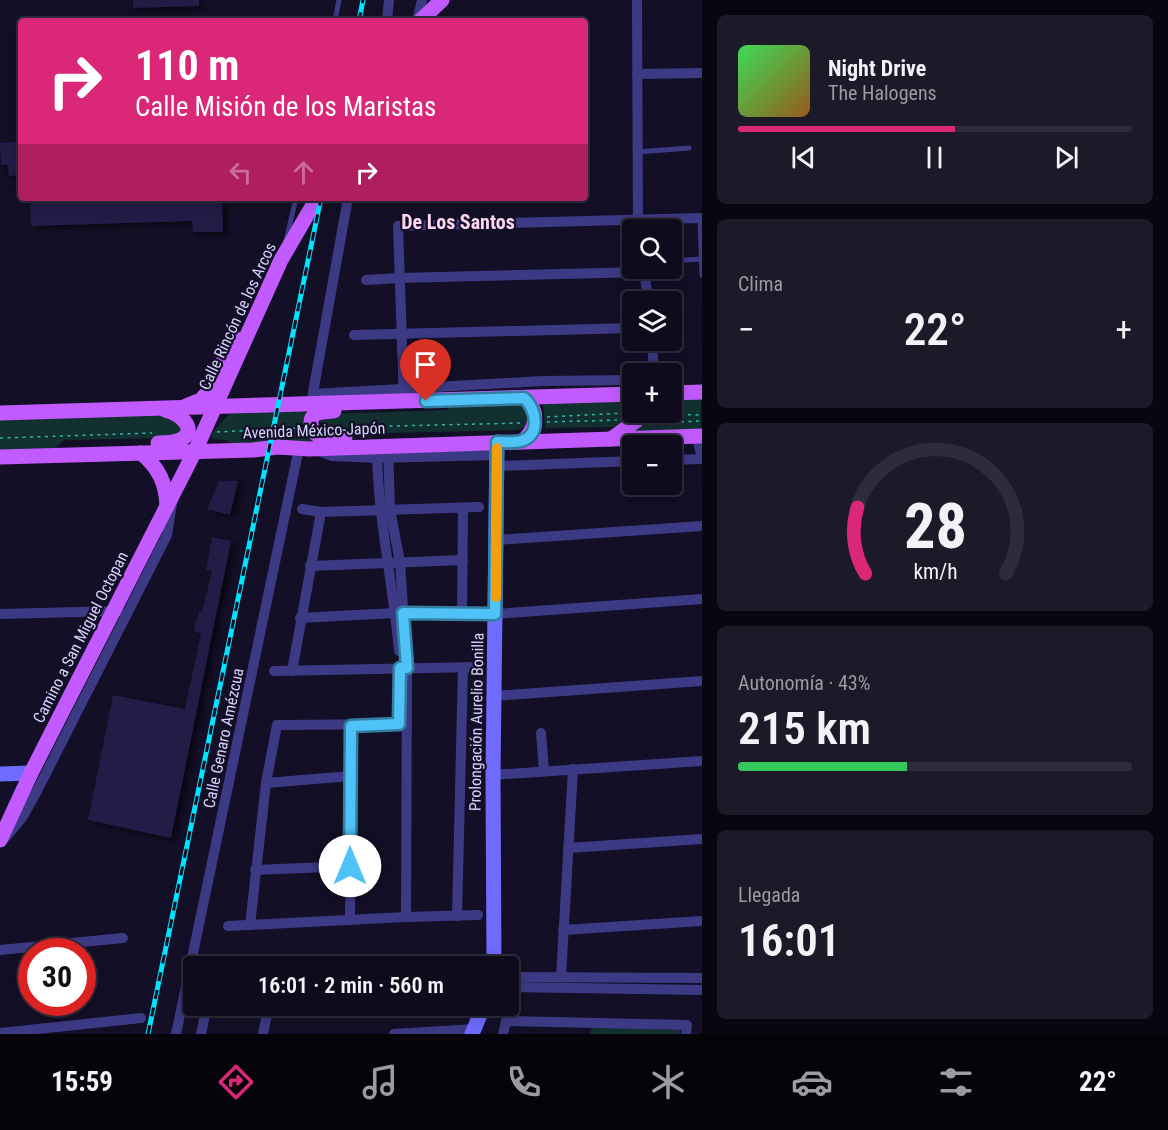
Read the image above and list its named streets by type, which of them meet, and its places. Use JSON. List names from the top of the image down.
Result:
{
  "streets": {
    "main road": ["Calle Rincón de los Arcos", "Avenida México-Japón", "Camino a San Miguel Octopan"],
    "street": ["Prolongación Aurelio Bonilla", "Calle Genaro Amézcua"]
  },
  "crossings": [
    ["Calle Rincón de los Arcos", "Avenida México-Japón"],
    ["Calle Rincón de los Arcos", "Camino a San Miguel Octopan"],
    ["Avenida México-Japón", "Camino a San Miguel Octopan"],
    ["Avenida México-Japón", "Prolongación Aurelio Bonilla"],
    ["Avenida México-Japón", "Calle Genaro Amézcua"]
  ],
  "districts": ["De Los Santos"],
  "page": {
    "turn": ["110 m", "Calle Misión de los Maristas"],
    "song": ["Night Drive", "The Halogens"],
    "map_buttons": ["+", "−"],
    "tile": [
      "Clima",
      ["Autonomía · 43%", "215 km"],
      ["Llegada", "16:01"]
    ],
    "heat": ["−", "22°", "+"],
    "limit": "30",
    "trip": "16:01 · 2 min · 560 m",
    "tabs": ["15:59", "22°"],
    "gauge": ["28", "km/h"]
  }
}
